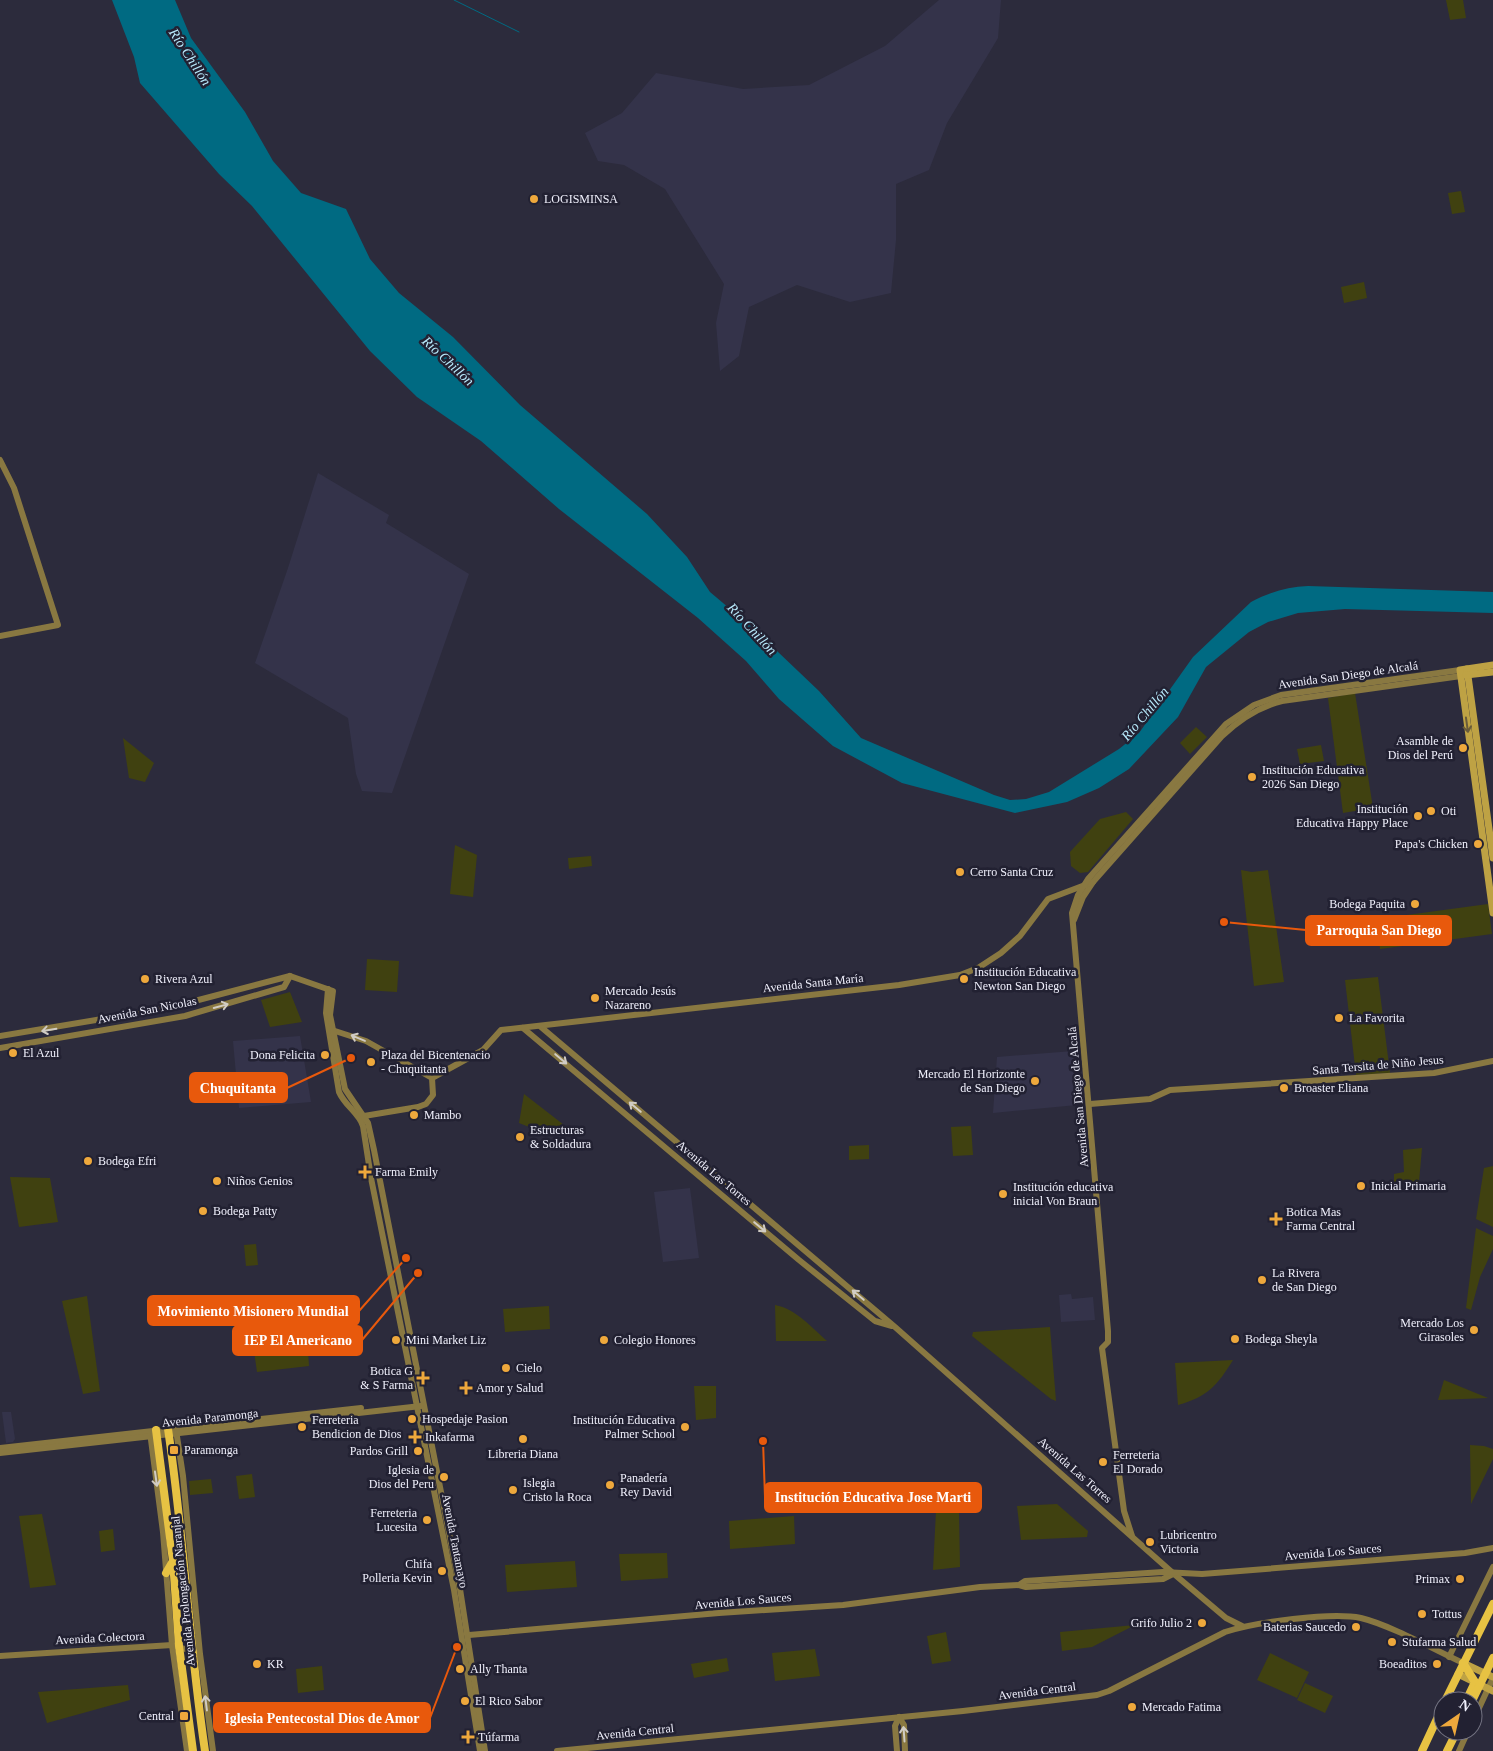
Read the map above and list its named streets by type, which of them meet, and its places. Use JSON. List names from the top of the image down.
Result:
{
  "streets": {
    "main road": ["Avenida San Diego de Alcalá", "Avenida Prolongación Naranjal", "Avenida Central"],
    "street": [
      "Avenida Santa María",
      "Avenida San Nicolas",
      "Santa Tersita de Niño Jesus",
      "Avenida Las Torres",
      "Avenida Paramonga",
      "Avenida Tantamayo",
      "Avenida Los Sauces",
      "Avenida Colectora"
    ]
  },
  "crossings": [
    ["Avenida San Diego de Alcalá", "Avenida Santa María"],
    ["Avenida San Diego de Alcalá", "Santa Tersita de Niño Jesus"],
    ["Avenida San Diego de Alcalá", "Avenida Las Torres"],
    ["Avenida Santa María", "Avenida Las Torres"],
    ["Avenida Las Torres", "Avenida Los Sauces"],
    ["Avenida Las Torres", "Avenida Central"],
    ["Avenida Paramonga", "Avenida Tantamayo"],
    ["Avenida Paramonga", "Avenida Prolongación Naranjal"],
    ["Avenida Tantamayo", "Avenida Los Sauces"],
    ["Avenida Prolongación Naranjal", "Avenida Colectora"]
  ],
  "water": ["Río Chillón"],
  "places": {
    "other": [
      "LOGISMINSA",
      "Asamble de Dios del Perú",
      "Institución Educativa 2026 San Diego",
      "Oti",
      "Institución Educativa Happy Place",
      "Papa's Chicken",
      "Cerro Santa Cruz",
      "Bodega Paquita",
      "Parroquia San Diego",
      "Rivera Azul",
      "Institución Educativa Newton San Diego",
      "Mercado Jesús Nazareno",
      "La Favorita",
      "El Azul",
      "Dona Felicita",
      "Chuquitanta",
      "Plaza del Bicentenacio - Chuquitanta",
      "Mercado El Horizonte de San Diego",
      "Broaster Eliana",
      "Mambo",
      "Estructuras & Soldadura",
      "Bodega Efri",
      "Niños Genios",
      "Inicial Primaria",
      "Institución educativa inicial Von Braun",
      "Bodega Patty",
      "Movimiento Misionero Mundial",
      "IEP El Americano",
      "La Rivera de San Diego",
      "Mercado Los Girasoles",
      "Bodega Sheyla",
      "Mini Market Liz",
      "Colegio Honores",
      "Cielo",
      "Hospedaje Pasion",
      "Ferreteria Bendicion de Dios",
      "Institución Educativa Palmer School",
      "Libreria Diana",
      "Institución Educativa Jose Marti",
      "Pardos Grill",
      "Ferreteria El Dorado",
      "Iglesia de Dios del Peru",
      "Panadería Rey David",
      "Islegia Cristo la Roca",
      "Ferreteria Lucesita",
      "Lubricentro Victoria",
      "Chifa Polleria Kevin",
      "Primax",
      "Tottus",
      "Grifo Julio 2",
      "Baterias Saucedo",
      "Stufarma Salud",
      "Iglesia Pentecostal Dios de Amor",
      "KR",
      "Boeaditos",
      "Ally Thanta",
      "El Rico Sabor",
      "Mercado Fatima"
    ],
    "health": [
      "Farma Emily",
      "Botica Mas Farma Central",
      "Botica G & S Farma",
      "Amor y Salud",
      "Inkafarma",
      "Túfarma"
    ],
    "transit": ["Paramonga", "Central"]
  },
  "north": "top right"
}
